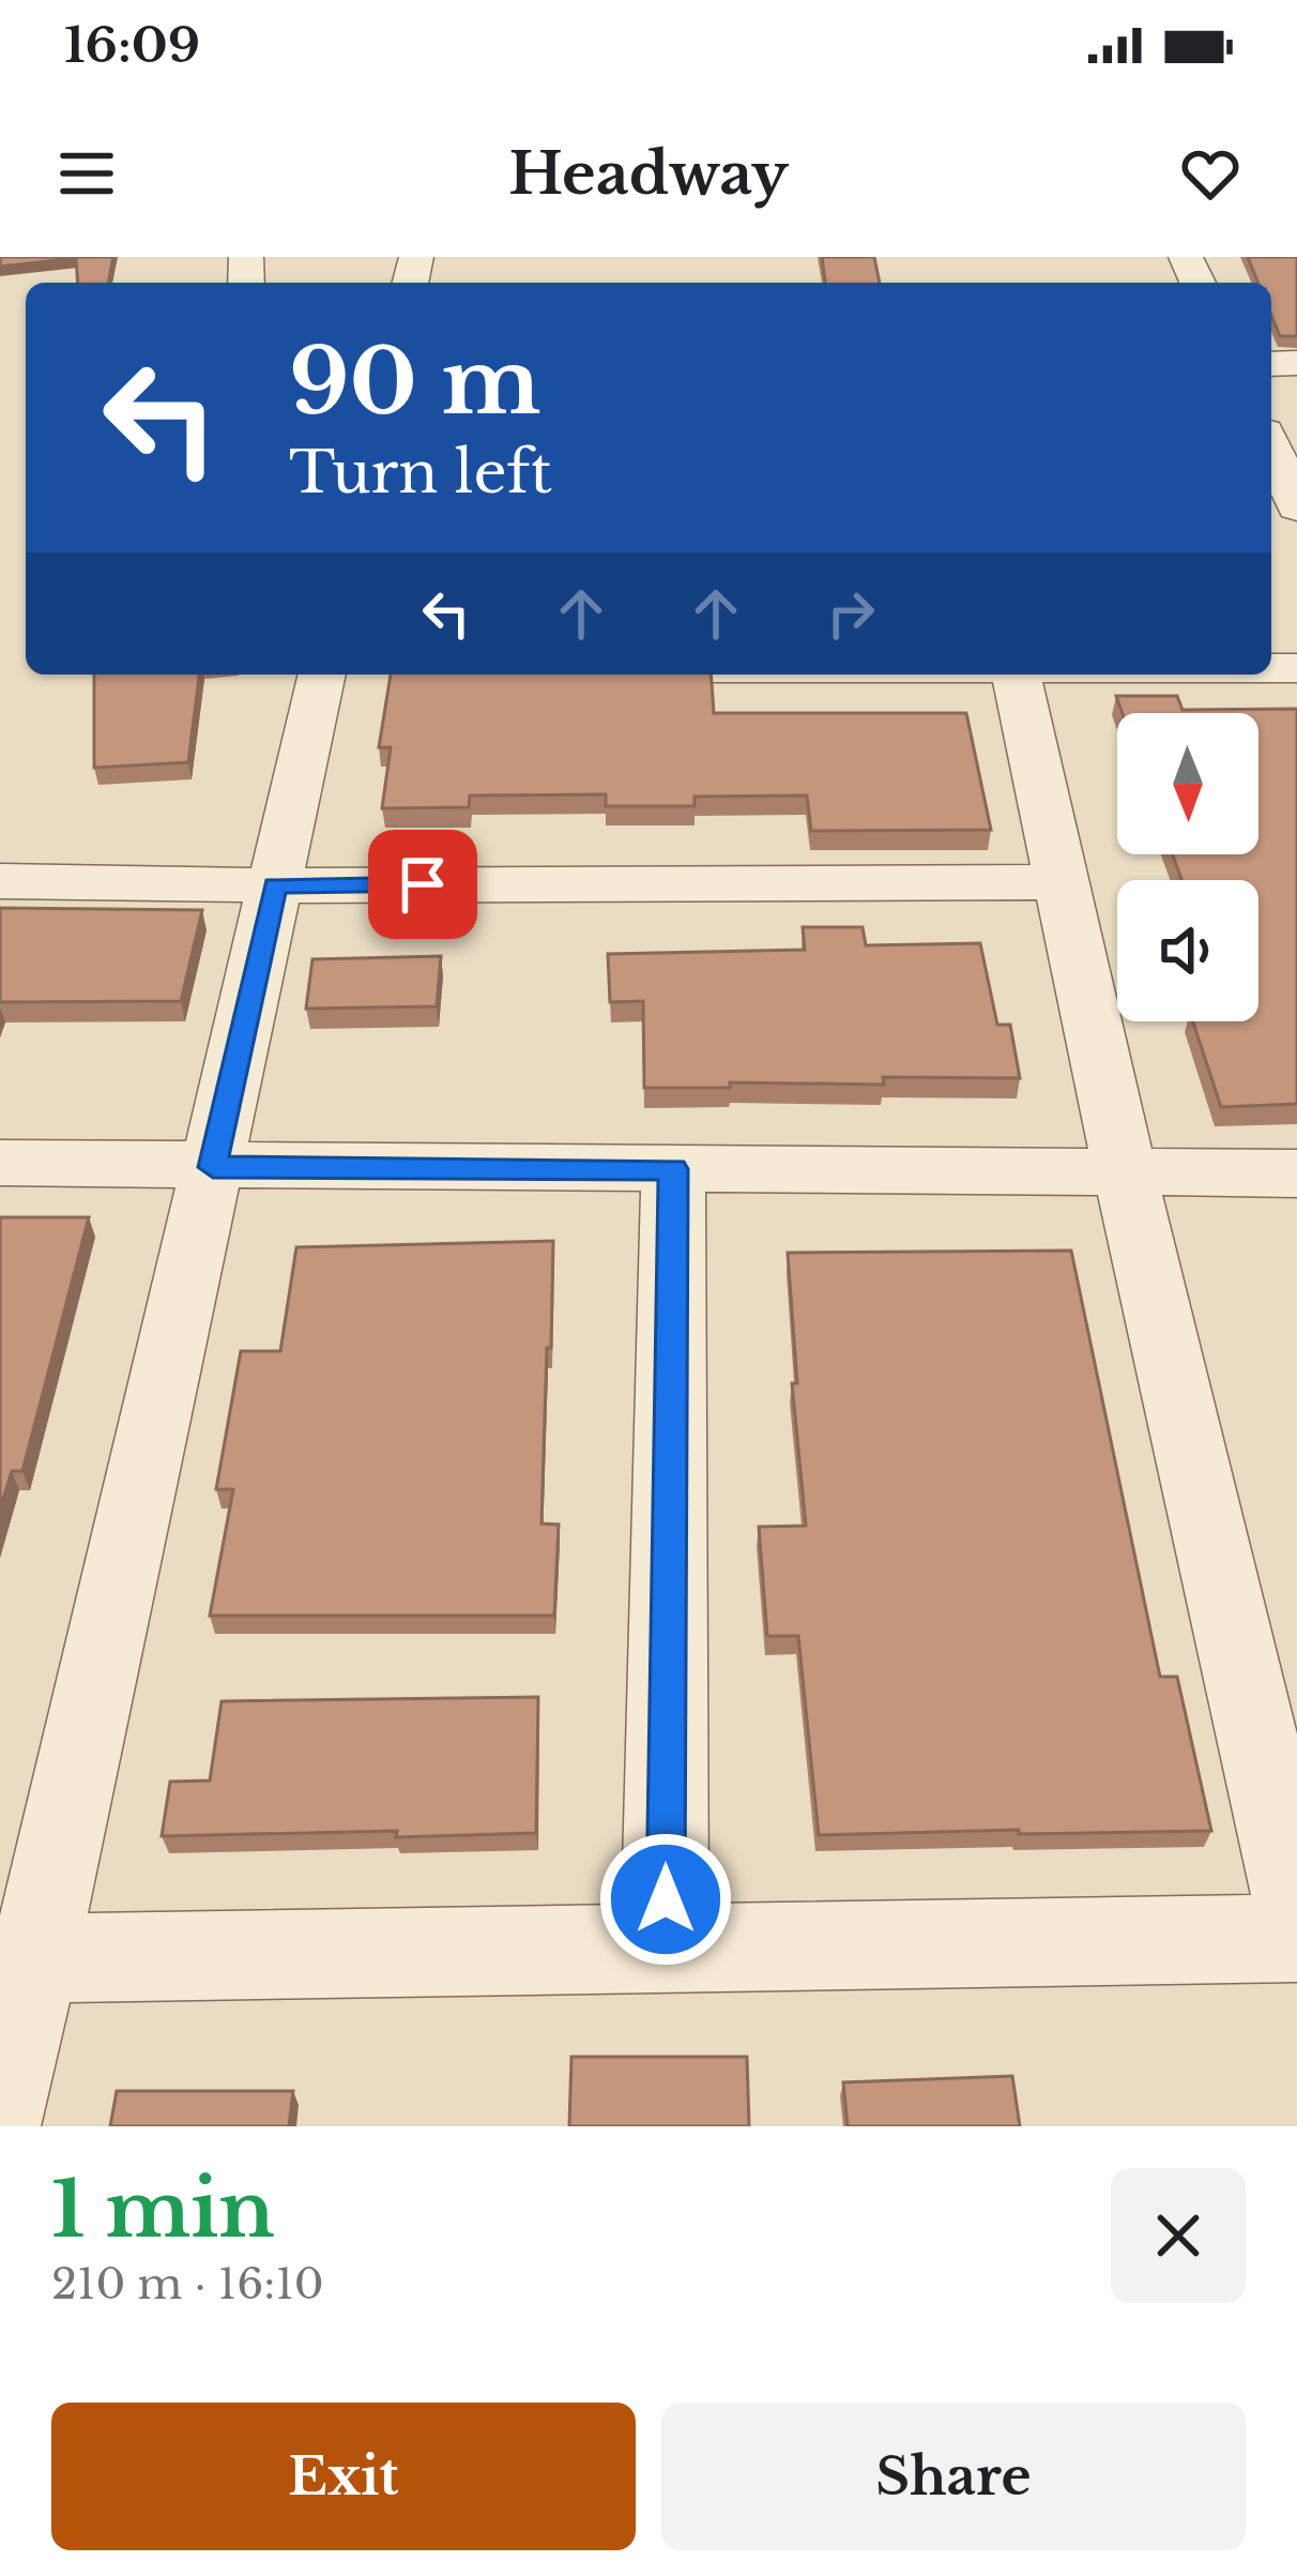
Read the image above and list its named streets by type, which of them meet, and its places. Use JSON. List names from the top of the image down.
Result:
{
  "north": "bottom",
  "page": {
    "status": "16:09",
    "header": "Headway",
    "turn": ["90 m", "Turn left"],
    "heading": ["1 min", "210 m · 16:10"],
    "buttons": ["Exit", "Share"]
  }
}
